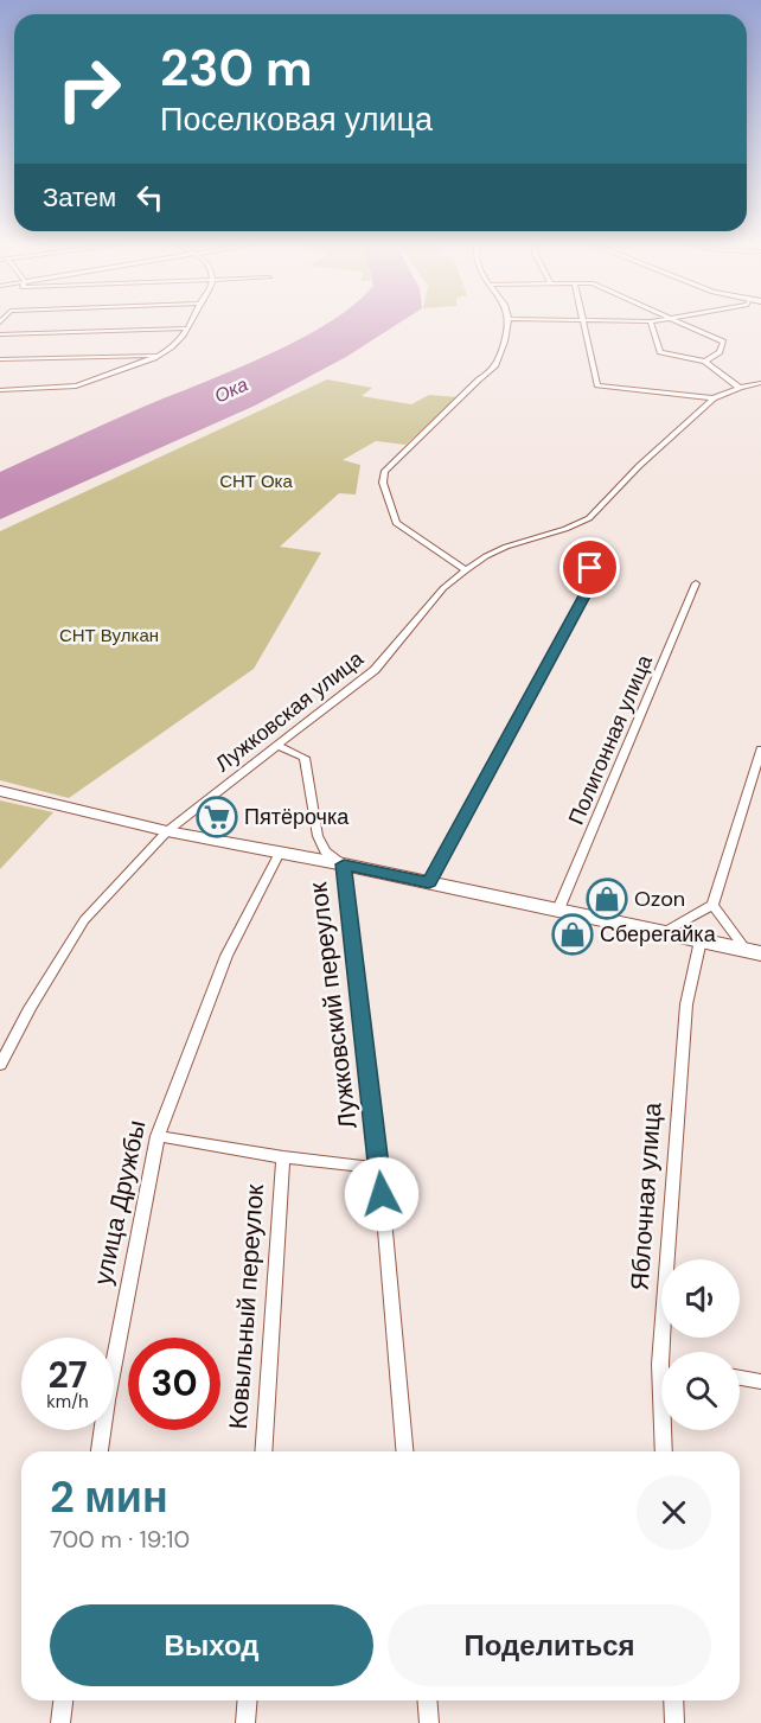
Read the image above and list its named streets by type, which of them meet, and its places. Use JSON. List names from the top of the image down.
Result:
{
  "streets": {
    "street": [
      "Лужковская улица",
      "Полигонная улица",
      "Лужковский переулок",
      "Яблочная улица",
      "улица Дружбы",
      "Ковыльный переулок"
    ]
  },
  "crossings": [
    ["Лужковская улица", "Лужковский переулок"]
  ],
  "water": ["Ока"],
  "parks": ["СНТ Ока", "СНТ Вулкан"],
  "places": {
    "supermarket": ["Пятёрочка"],
    "shop": ["Ozon", "Сберегайка"]
  },
  "page": {
    "turn": ["230 m", "Поселковая улица"],
    "then": "Затем",
    "speed": "27 km/h",
    "limit": "30",
    "heading": ["2 мин", "700 m · 19:10"],
    "buttons": ["Выход", "Поделиться"]
  }
}
